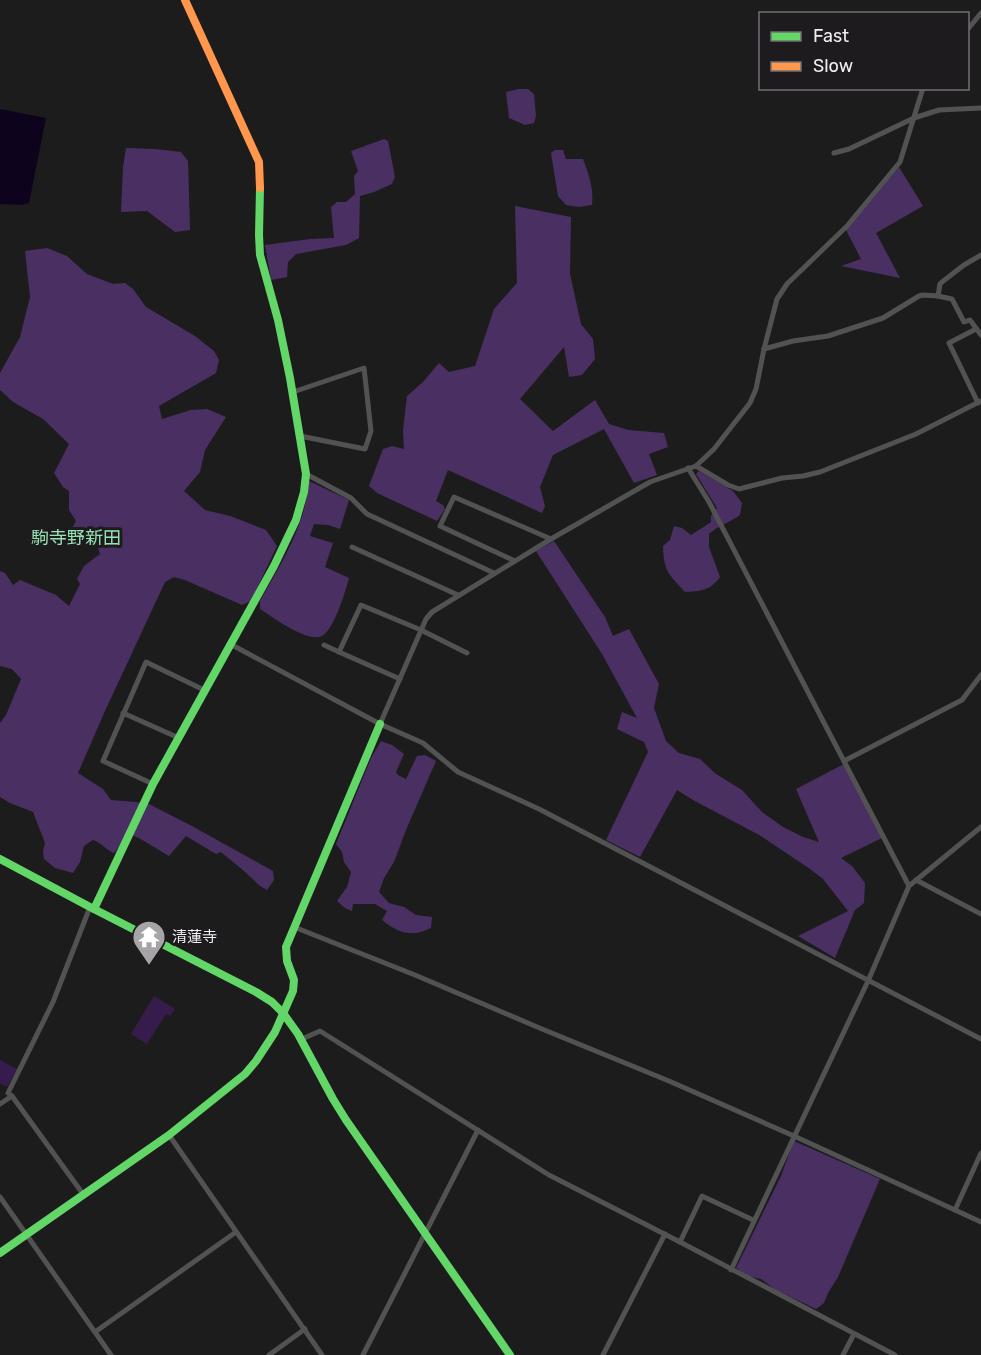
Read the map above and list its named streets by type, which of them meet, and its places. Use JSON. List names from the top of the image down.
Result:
{
  "districts": ["駒寺野新田"],
  "places": {
    "temple": ["清蓮寺"]
  },
  "legend": ["Fast", "Slow"]
}
